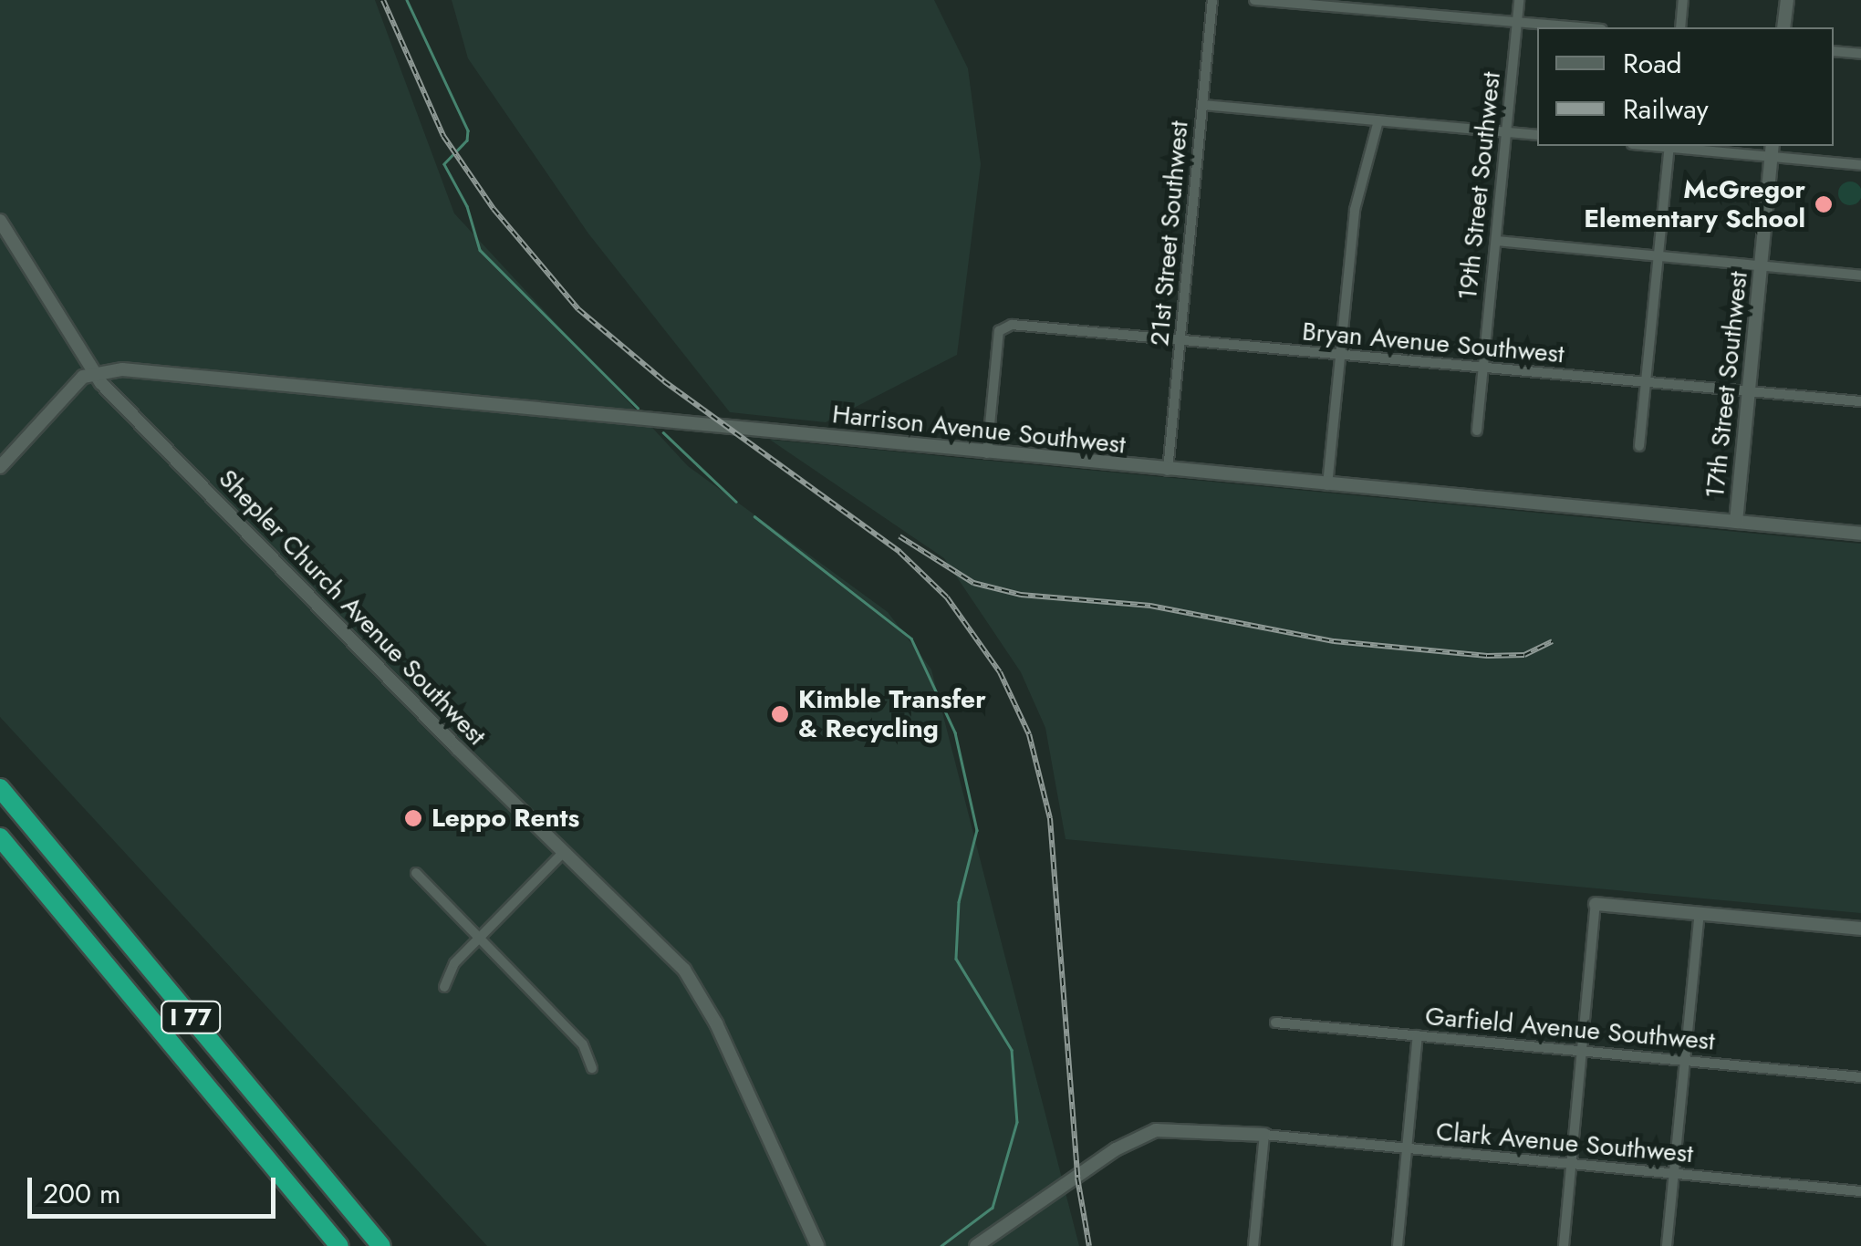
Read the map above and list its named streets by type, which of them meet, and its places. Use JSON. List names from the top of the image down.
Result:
{
  "streets": {
    "highway": ["I 77"],
    "street": [
      "19th Street Southwest",
      "21st Street Southwest",
      "Bryan Avenue Southwest",
      "17th Street Southwest",
      "Harrison Avenue Southwest",
      "Shepler Church Avenue Southwest",
      "Garfield Avenue Southwest",
      "Clark Avenue Southwest"
    ]
  },
  "crossings": [
    ["19th Street Southwest", "Bryan Avenue Southwest"],
    ["21st Street Southwest", "Bryan Avenue Southwest"],
    ["21st Street Southwest", "Harrison Avenue Southwest"],
    ["Bryan Avenue Southwest", "17th Street Southwest"],
    ["Bryan Avenue Southwest", "Harrison Avenue Southwest"],
    ["17th Street Southwest", "Harrison Avenue Southwest"],
    ["Harrison Avenue Southwest", "Shepler Church Avenue Southwest"]
  ],
  "places": ["McGregor Elementary School", "Kimble Transfer & Recycling", "Leppo Rents"],
  "legend": ["Road", "Railway"],
  "scale_bar": "200 m"
}
